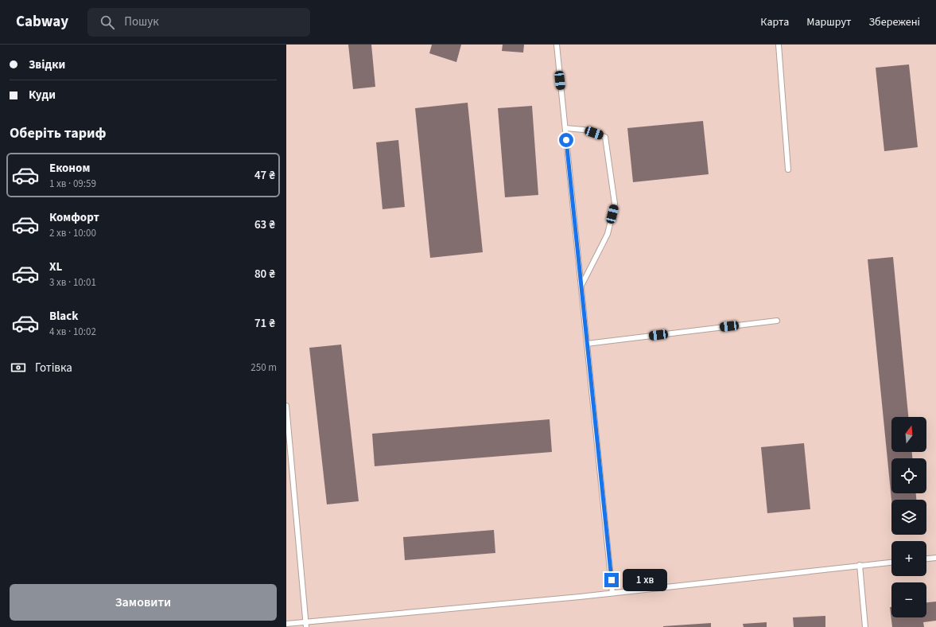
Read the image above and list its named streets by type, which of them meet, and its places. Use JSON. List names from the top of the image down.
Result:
{
  "north": "top",
  "page": {
    "header": "Cabway",
    "search": "Пошук",
    "nav": ["Карта", "Маршрут", "Збережені"],
    "banner": ["Звідки", "Куди"],
    "heading": "Оберіть тариф",
    "list": [
      {
        "name": "Економ",
        "note": "1 хв · 09:59",
        "value": "47 ₴"
      },
      {
        "name": "Комфорт",
        "note": "2 хв · 10:00",
        "value": "63 ₴"
      },
      {
        "name": "XL",
        "note": "3 хв · 10:01",
        "value": "80 ₴"
      },
      {
        "name": "Black",
        "note": "4 хв · 10:02",
        "value": "71 ₴"
      }
    ],
    "pay": ["Готівка", "250 m"],
    "map_buttons": ["+", "−"],
    "bubble": "1 хв",
    "buttons": "Замовити"
  }
}
